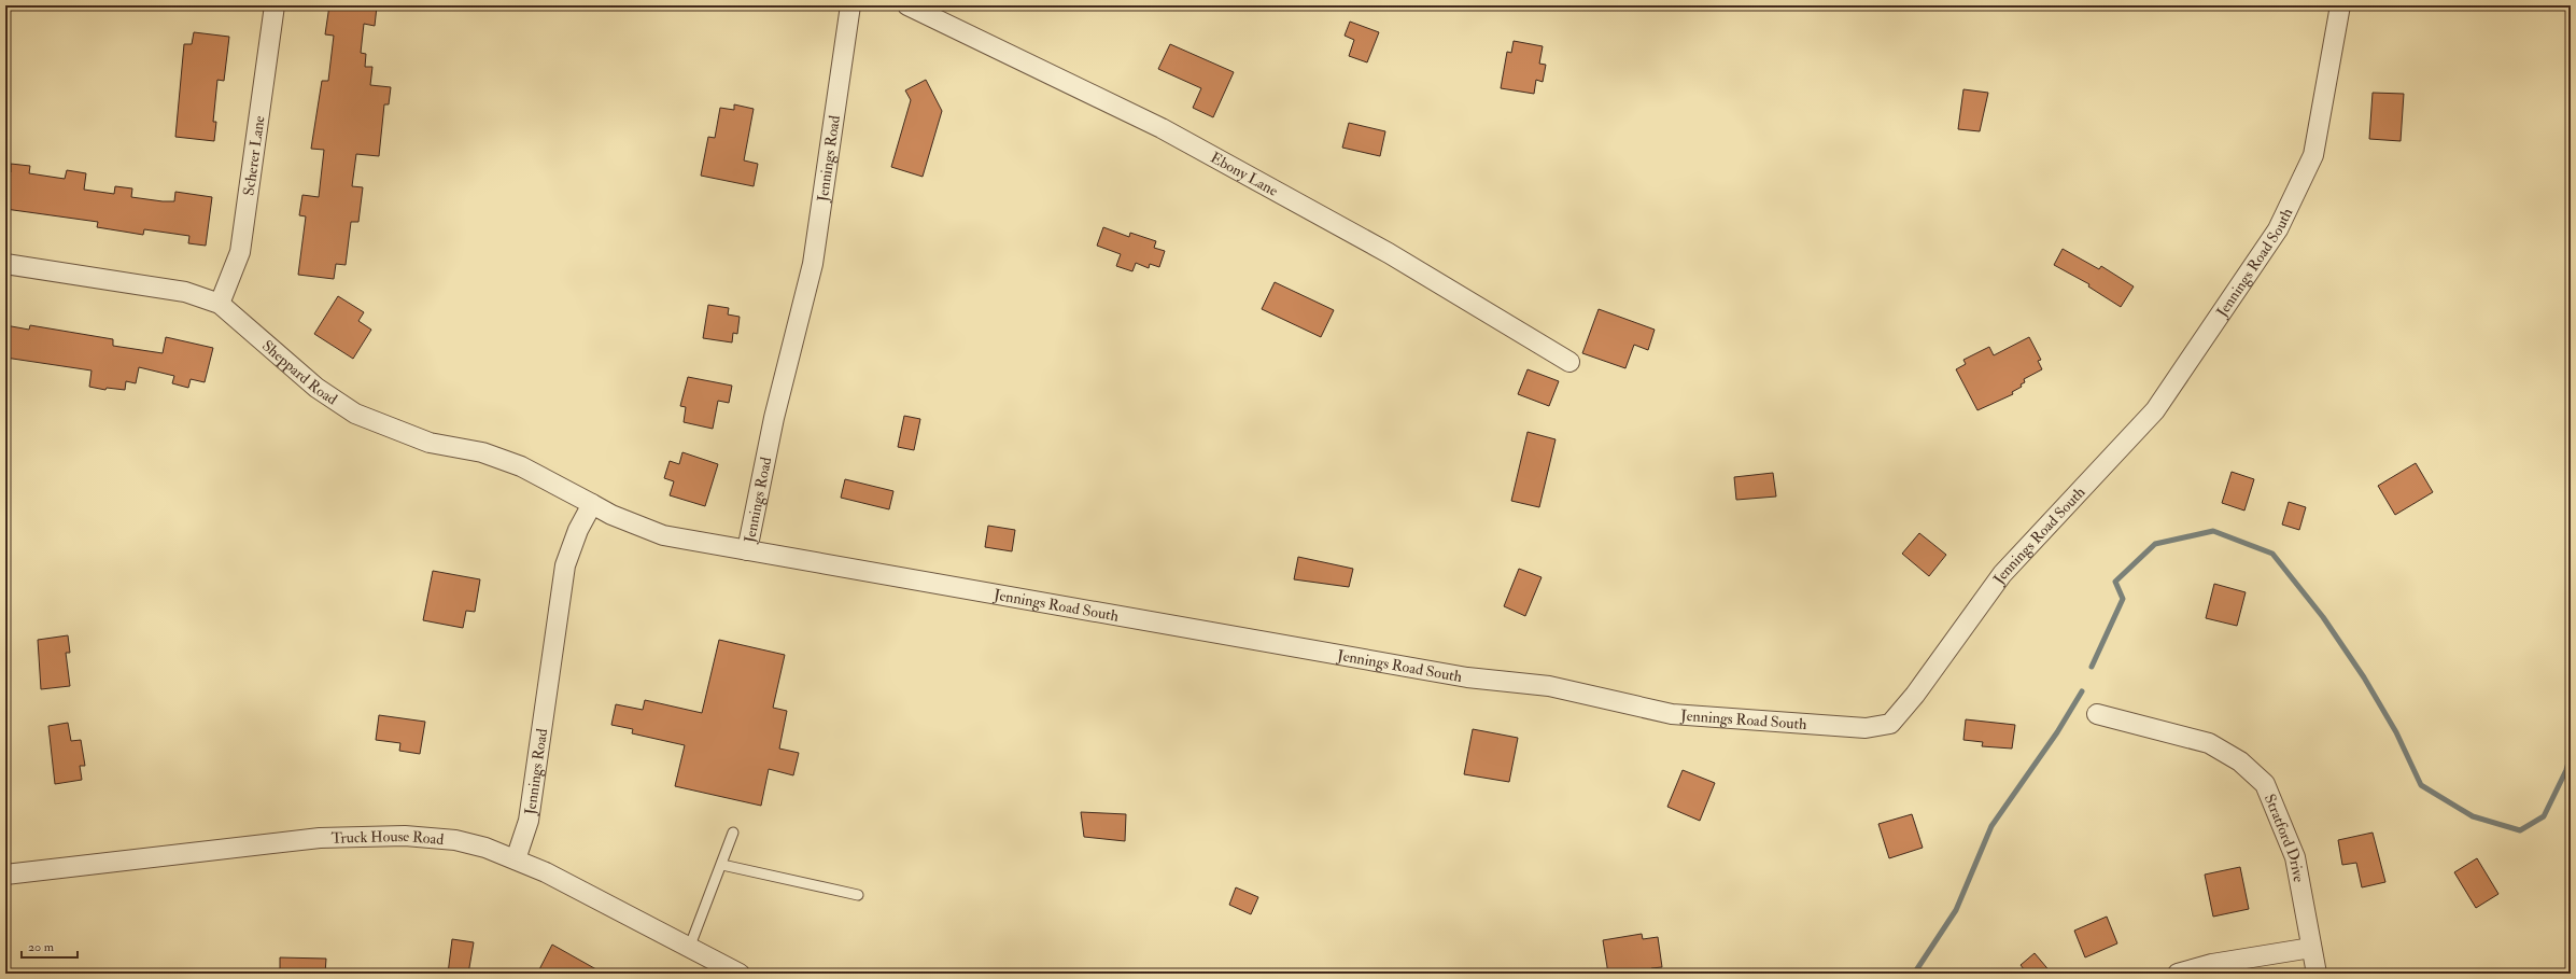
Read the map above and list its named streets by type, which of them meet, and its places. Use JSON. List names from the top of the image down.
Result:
{
  "streets": {
    "street": [
      "Scherer Lane",
      "Jennings Road",
      "Ebony Lane",
      "Jennings Road South",
      "Sheppard Road",
      "Stratford Drive",
      "Truck House Road"
    ]
  },
  "crossings": [
    ["Scherer Lane", "Sheppard Road"],
    ["Jennings Road", "Jennings Road South"],
    ["Jennings Road", "Sheppard Road"],
    ["Jennings Road", "Truck House Road"]
  ],
  "scale_bar": "20 m"
}
